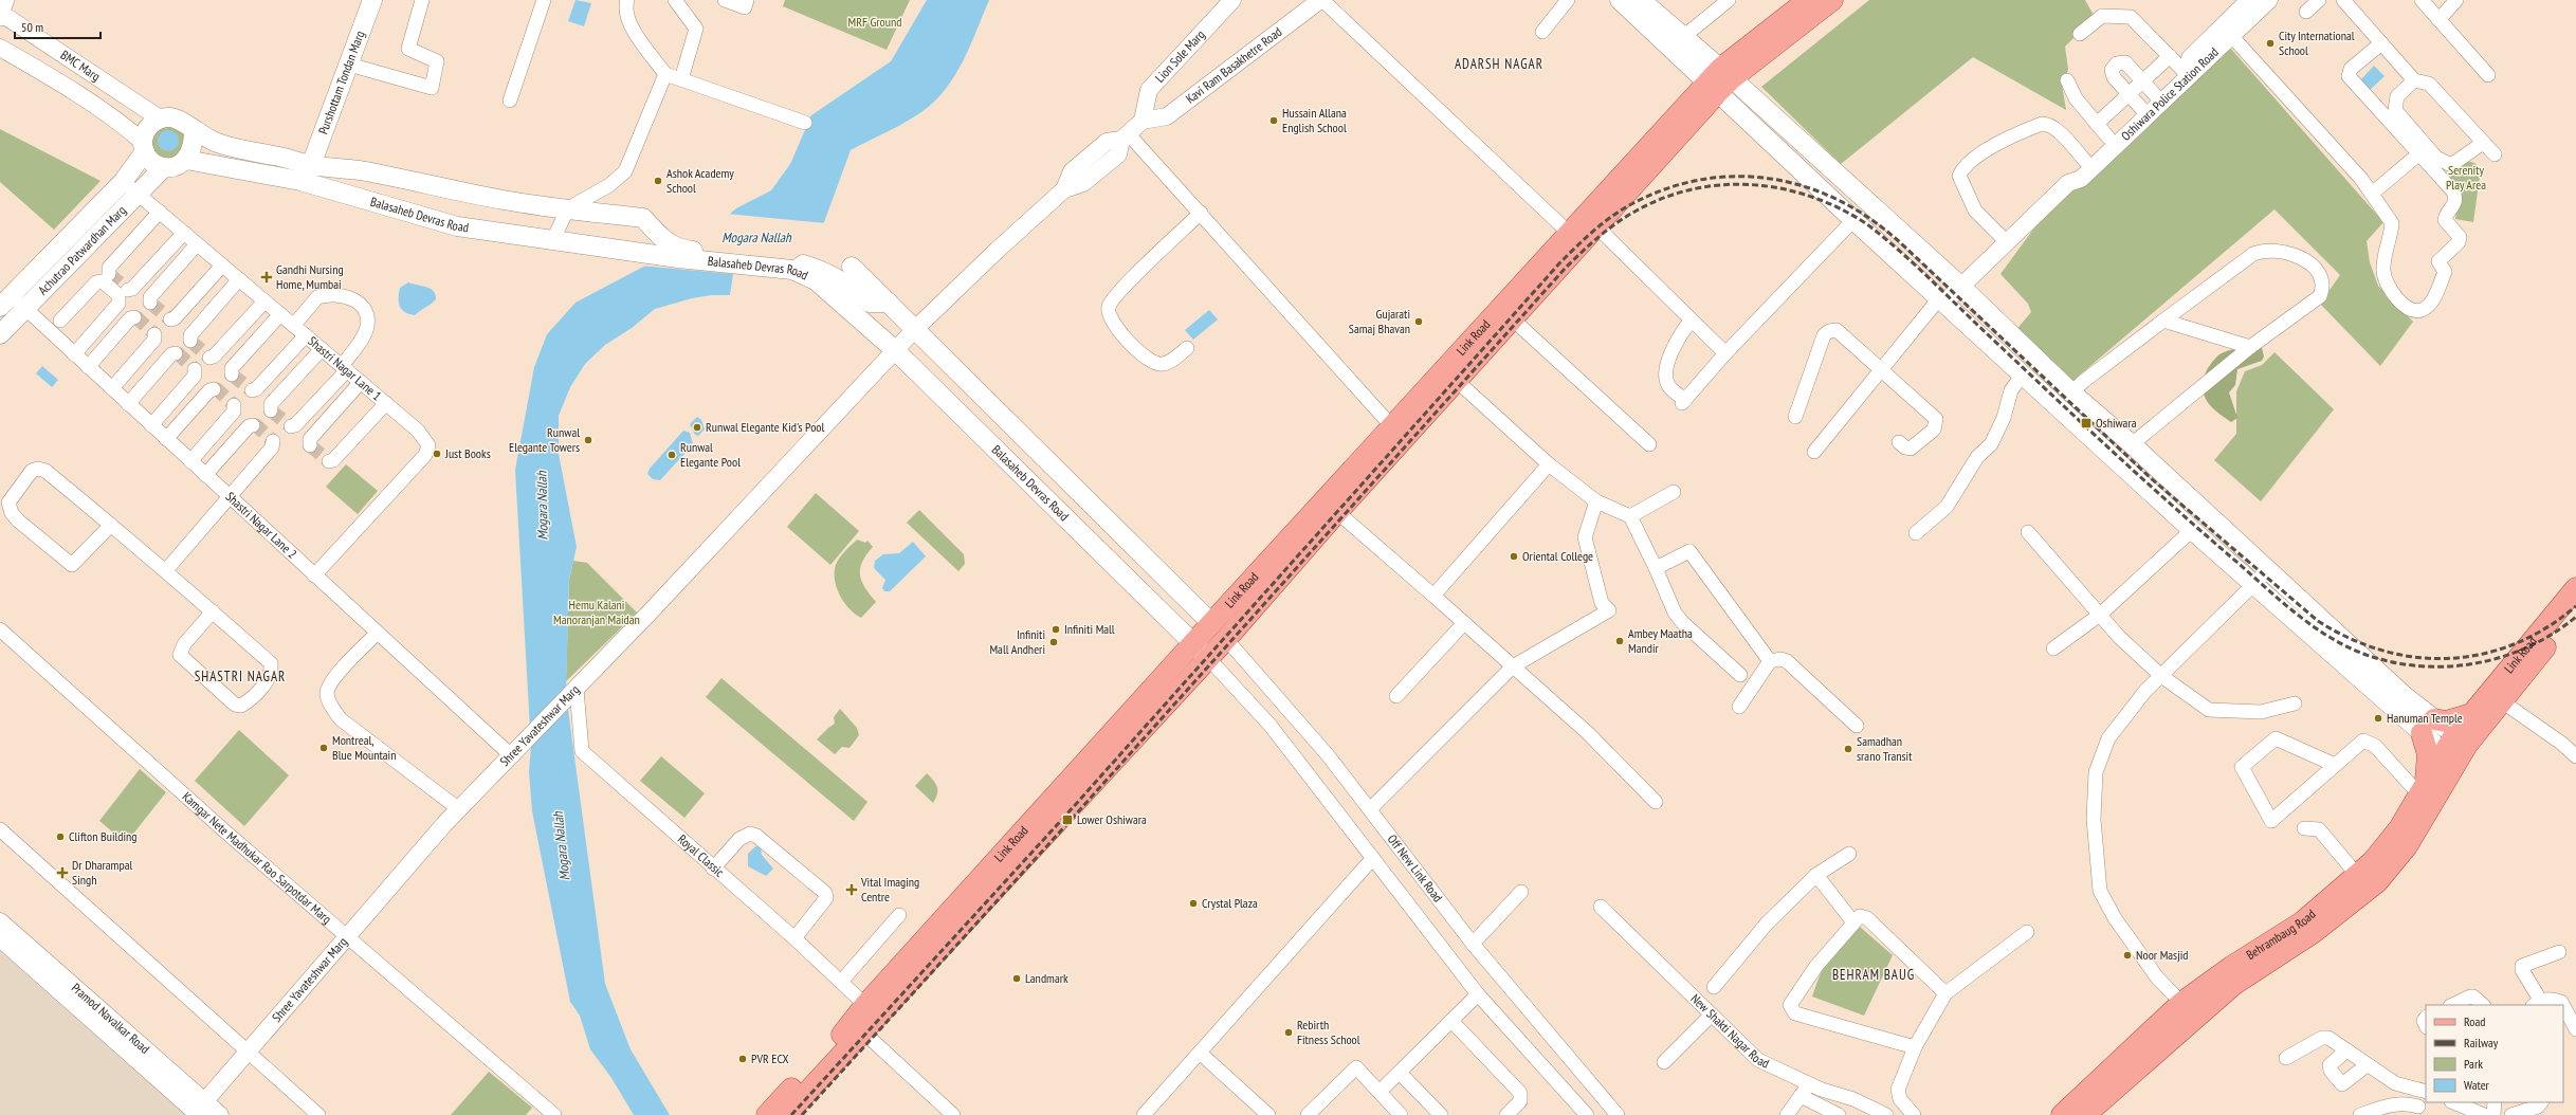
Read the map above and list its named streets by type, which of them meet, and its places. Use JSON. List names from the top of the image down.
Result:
{
  "streets": {
    "main road": [
      "Purshottam Tondan Marg",
      "Balasaheb Devras Road",
      "Achutrao Patwardhan Marg",
      "Link Road",
      "Off New Link Road",
      "Behrambaug Road"
    ],
    "street": [
      "Lion Sole Marg",
      "BMC Marg",
      "Kavi Ram Basakhetre Road",
      "Oshiwara Police Station Road",
      "Shastri Nagar Lane 1",
      "Shastri Nagar Lane 2",
      "Shree Yavateshwar Marg",
      "Royal Classic",
      "Kamgar Nete Madhukar Rao Sarpotdar Marg",
      "Pramod Navalkar Road",
      "New Shakti Nagar Road"
    ]
  },
  "crossings": [
    ["Lion Sole Marg", "Kavi Ram Basakhetre Road"],
    ["BMC Marg", "Balasaheb Devras Road"],
    ["BMC Marg", "Achutrao Patwardhan Marg"],
    ["Purshottam Tondan Marg", "Balasaheb Devras Road"],
    ["Balasaheb Devras Road", "Achutrao Patwardhan Marg"],
    ["Balasaheb Devras Road", "Link Road"],
    ["Balasaheb Devras Road", "Shree Yavateshwar Marg"],
    ["Achutrao Patwardhan Marg", "Shastri Nagar Lane 1"],
    ["Achutrao Patwardhan Marg", "Shastri Nagar Lane 2"],
    ["Link Road", "Royal Classic"],
    ["Link Road", "Off New Link Road"],
    ["Link Road", "Behrambaug Road"],
    ["Shastri Nagar Lane 1", "Shastri Nagar Lane 2"],
    ["Shastri Nagar Lane 2", "Shree Yavateshwar Marg"],
    ["Shree Yavateshwar Marg", "Royal Classic"],
    ["Shree Yavateshwar Marg", "Kamgar Nete Madhukar Rao Sarpotdar Marg"],
    ["Shree Yavateshwar Marg", "Pramod Navalkar Road"]
  ],
  "districts": ["ADARSH NAGAR", "SHASTRI NAGAR", "BEHRAM BAUG"],
  "water": ["Mogara Nallah"],
  "parks": ["MRF Ground", "Serenity Play Area", "Hemu Kalani Manoranjan Maidan"],
  "places": {
    "other": [
      "City International School",
      "Hussain Allana English School",
      "Ashok Academy School",
      "Gujarati Samaj Bhavan",
      "Runwal Elegante Kid's Pool",
      "Runwal Elegante Towers",
      "Just Books",
      "Runwal Elegante Pool",
      "Oriental College",
      "Infiniti Mall",
      "Ambey Maatha Mandir",
      "Infiniti Mall Andheri",
      "Hanuman Temple",
      "Montreal, Blue Mountain",
      "Samadhan srano Transit",
      "Clifton Building",
      "Crystal Plaza",
      "Noor Masjid",
      "Landmark",
      "Rebirth Fitness School",
      "PVR ECX"
    ],
    "health": ["Gandhi Nursing Home, Mumbai", "Dr Dharampal Singh", "Vital Imaging Centre"],
    "transit": ["Oshiwara", "Lower Oshiwara"]
  },
  "legend": [
    "Road",
    "Railway",
    "Park",
    "Water"
  ],
  "scale_bar": "50 m"
}
